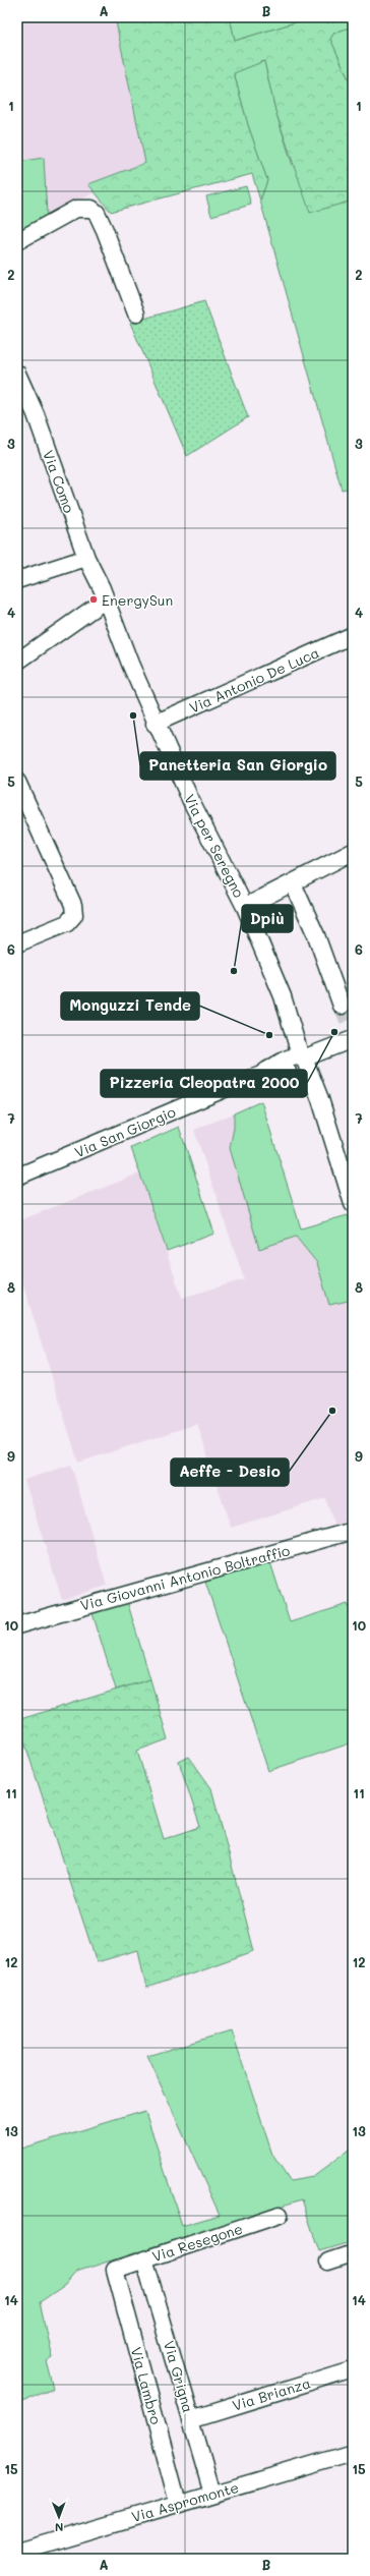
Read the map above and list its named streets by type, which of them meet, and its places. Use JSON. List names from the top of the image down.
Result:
{
  "streets": {
    "street": [
      "Via Como",
      "Via Antonio De Luca",
      "Via per Seregno",
      "Via San Giorgio",
      "Via Giovanni Antonio Boltraffio",
      "Via Resegone",
      "Via Grigna",
      "Via Lambro",
      "Via Brianza",
      "Via Aspromonte"
    ]
  },
  "crossings": [
    ["Via Como", "Via per Seregno"],
    ["Via Antonio De Luca", "Via per Seregno"],
    ["Via per Seregno", "Via San Giorgio"],
    ["Via Resegone", "Via Grigna"],
    ["Via Resegone", "Via Lambro"],
    ["Via Grigna", "Via Brianza"],
    ["Via Grigna", "Via Aspromonte"],
    ["Via Lambro", "Via Aspromonte"]
  ],
  "places": [
    "EnergySun",
    "Panetteria San Giorgio",
    "Dpiù",
    "Pizzeria Cleopatra 2000",
    "Monguzzi Tende",
    "Aeffe - Desio"
  ],
  "north": "bottom",
  "grid": {
    "columns": ["A", "B"],
    "rows": [
      "1",
      "2",
      "3",
      "4",
      "5",
      "6",
      "7",
      "8",
      "9",
      "10",
      "11",
      "12",
      "13",
      "14",
      "15"
    ]
  }
}
